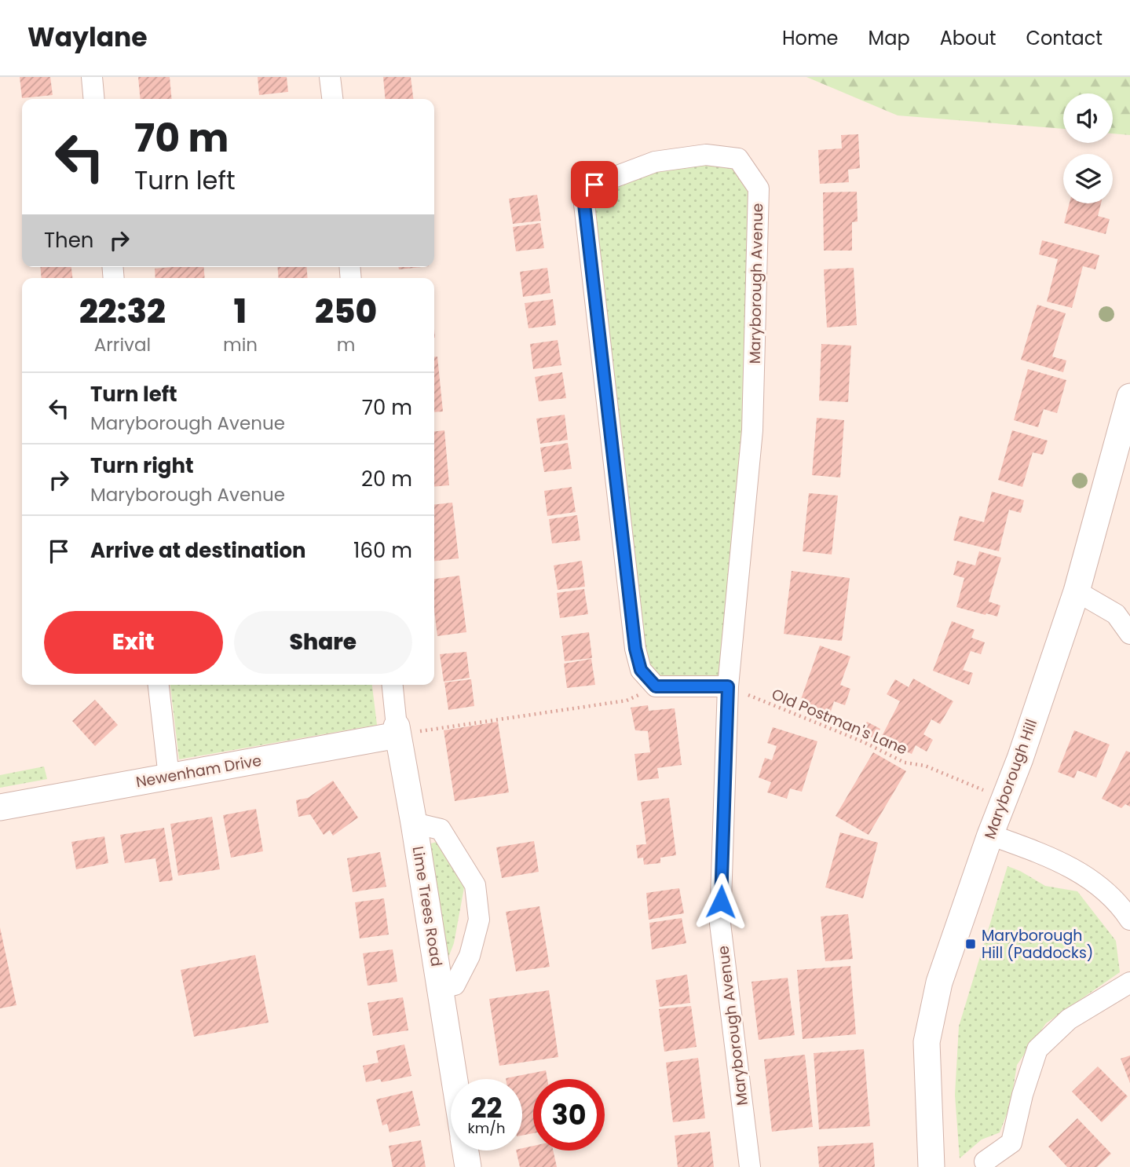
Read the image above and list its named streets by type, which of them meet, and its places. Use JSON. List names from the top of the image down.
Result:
{
  "streets": {
    "street": [
      "Maryborough Avenue",
      "Newenham Drive",
      "Maryborough Hill",
      "Lime Trees Road"
    ],
    "path": ["Old Postman's Lane"]
  },
  "crossings": [
    ["Maryborough Avenue", "Old Postman's Lane"],
    ["Old Postman's Lane", "Maryborough Hill"],
    ["Newenham Drive", "Lime Trees Road"]
  ],
  "places": {
    "transit": ["Maryborough Hill (Paddocks)"]
  },
  "page": {
    "header": "Waylane",
    "nav": [
      "Home",
      "Map",
      "About",
      "Contact"
    ],
    "turn": ["70 m", "Turn left"],
    "then": "Then",
    "eta": [
      "22:32",
      "Arrival",
      "1",
      "min",
      "250",
      "m"
    ],
    "list": [
      {
        "name": "Turn left",
        "note": "Maryborough Avenue",
        "value": "70 m"
      },
      {
        "name": "Turn right",
        "note": "Maryborough Avenue",
        "value": "20 m"
      },
      {
        "name": "Arrive at destination",
        "value": "160 m"
      }
    ],
    "buttons": ["Exit", "Share"],
    "speed": "22 km/h",
    "limit": "30"
  }
}
